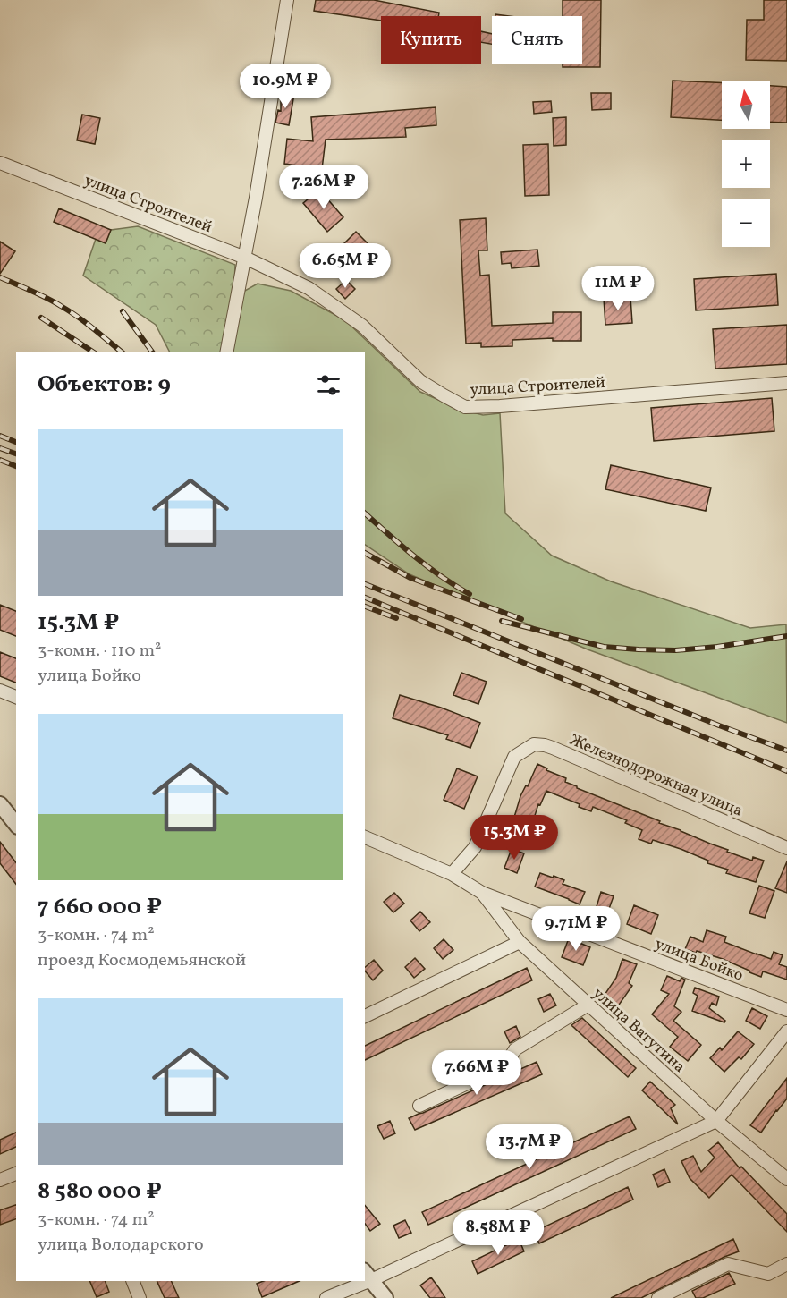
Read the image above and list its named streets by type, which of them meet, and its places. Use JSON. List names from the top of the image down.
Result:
{
  "streets": {
    "street": [
      "улица Строителей",
      "Железнодорожная улица",
      "улица Бойко",
      "улица Ватутина"
    ]
  },
  "crossings": [
    ["Железнодорожная улица", "улица Бойко"],
    ["улица Бойко", "улица Ватутина"]
  ],
  "north": "top",
  "page": {
    "chip": ["Купить", "Снять"],
    "price": [
      "10.9M ₽",
      "7.26M ₽",
      "6.65M ₽",
      "11M ₽",
      "15.3M ₽",
      "9.71M ₽",
      "7.66M ₽",
      "13.7M ₽",
      "8.58M ₽"
    ],
    "map_buttons": ["+", "−"],
    "heading": "Объектов: 9",
    "list": [
      {
        "name": "15.3M ₽",
        "note": "3-комн. · 110 m² · улица Бойко"
      },
      {
        "name": "7 660 000 ₽",
        "note": "3-комн. · 74 m² · проезд Космодемьянской"
      },
      {
        "name": "8 580 000 ₽",
        "note": "3-комн. · 74 m² · улица Володарского"
      }
    ]
  }
}
